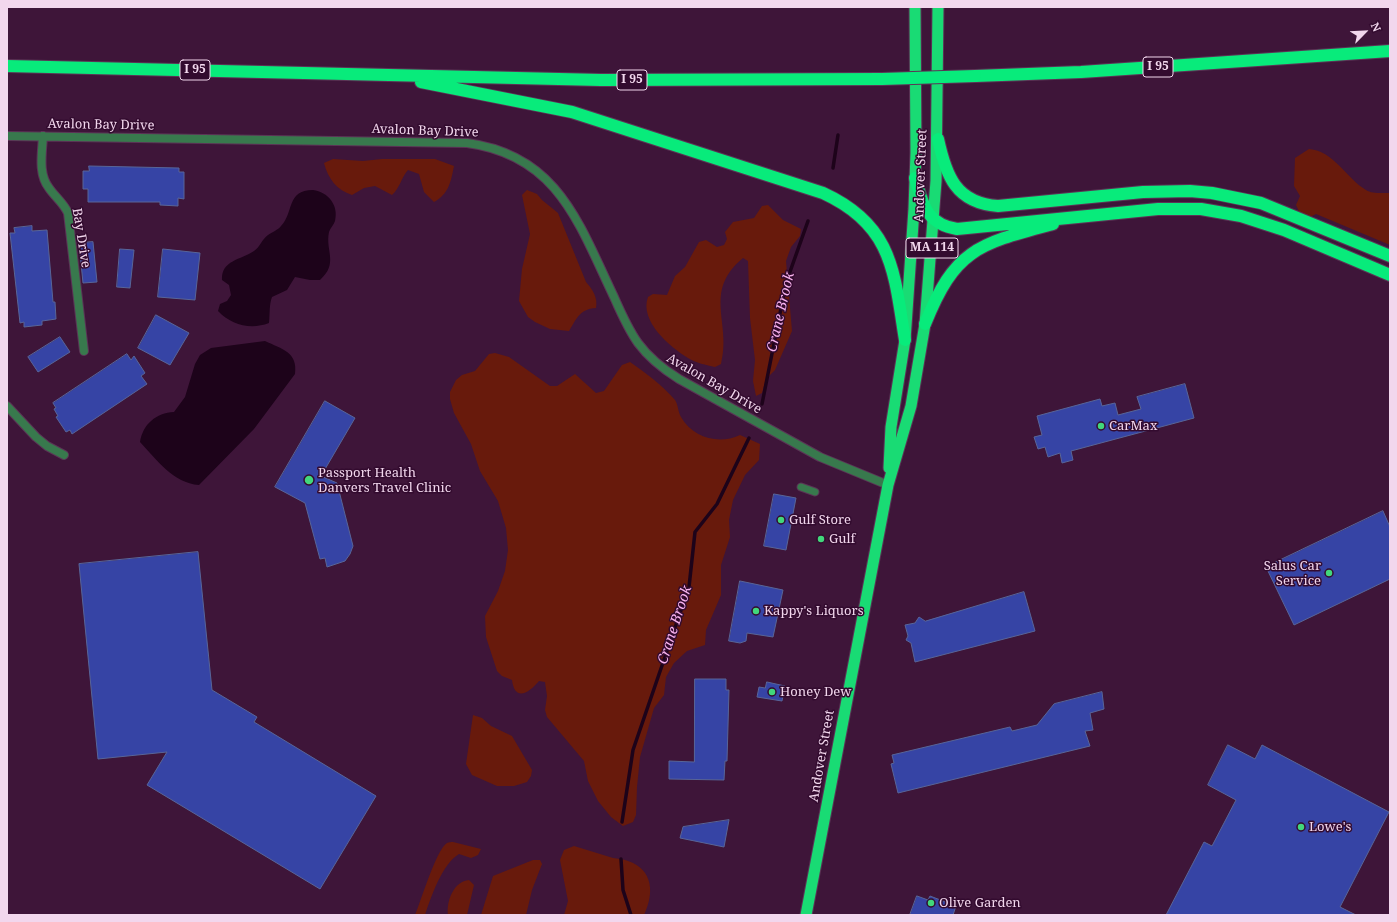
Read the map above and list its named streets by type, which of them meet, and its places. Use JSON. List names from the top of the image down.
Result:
{
  "streets": {
    "highway": ["I 95", "Andover Street", "MA 114"],
    "street": ["Avalon Bay Drive", "Bay Drive"]
  },
  "crossings": [
    ["Avalon Bay Drive", "Andover Street"],
    ["Avalon Bay Drive", "Bay Drive"]
  ],
  "water": ["Crane Brook"],
  "places": [
    "CarMax",
    "Passport Health Danvers Travel Clinic",
    "Gulf Store",
    "Gulf",
    "Salus Car Service",
    "Kappy's Liquors",
    "Honey Dew",
    "Lowe's",
    "Olive Garden"
  ],
  "north": "top right"
}
